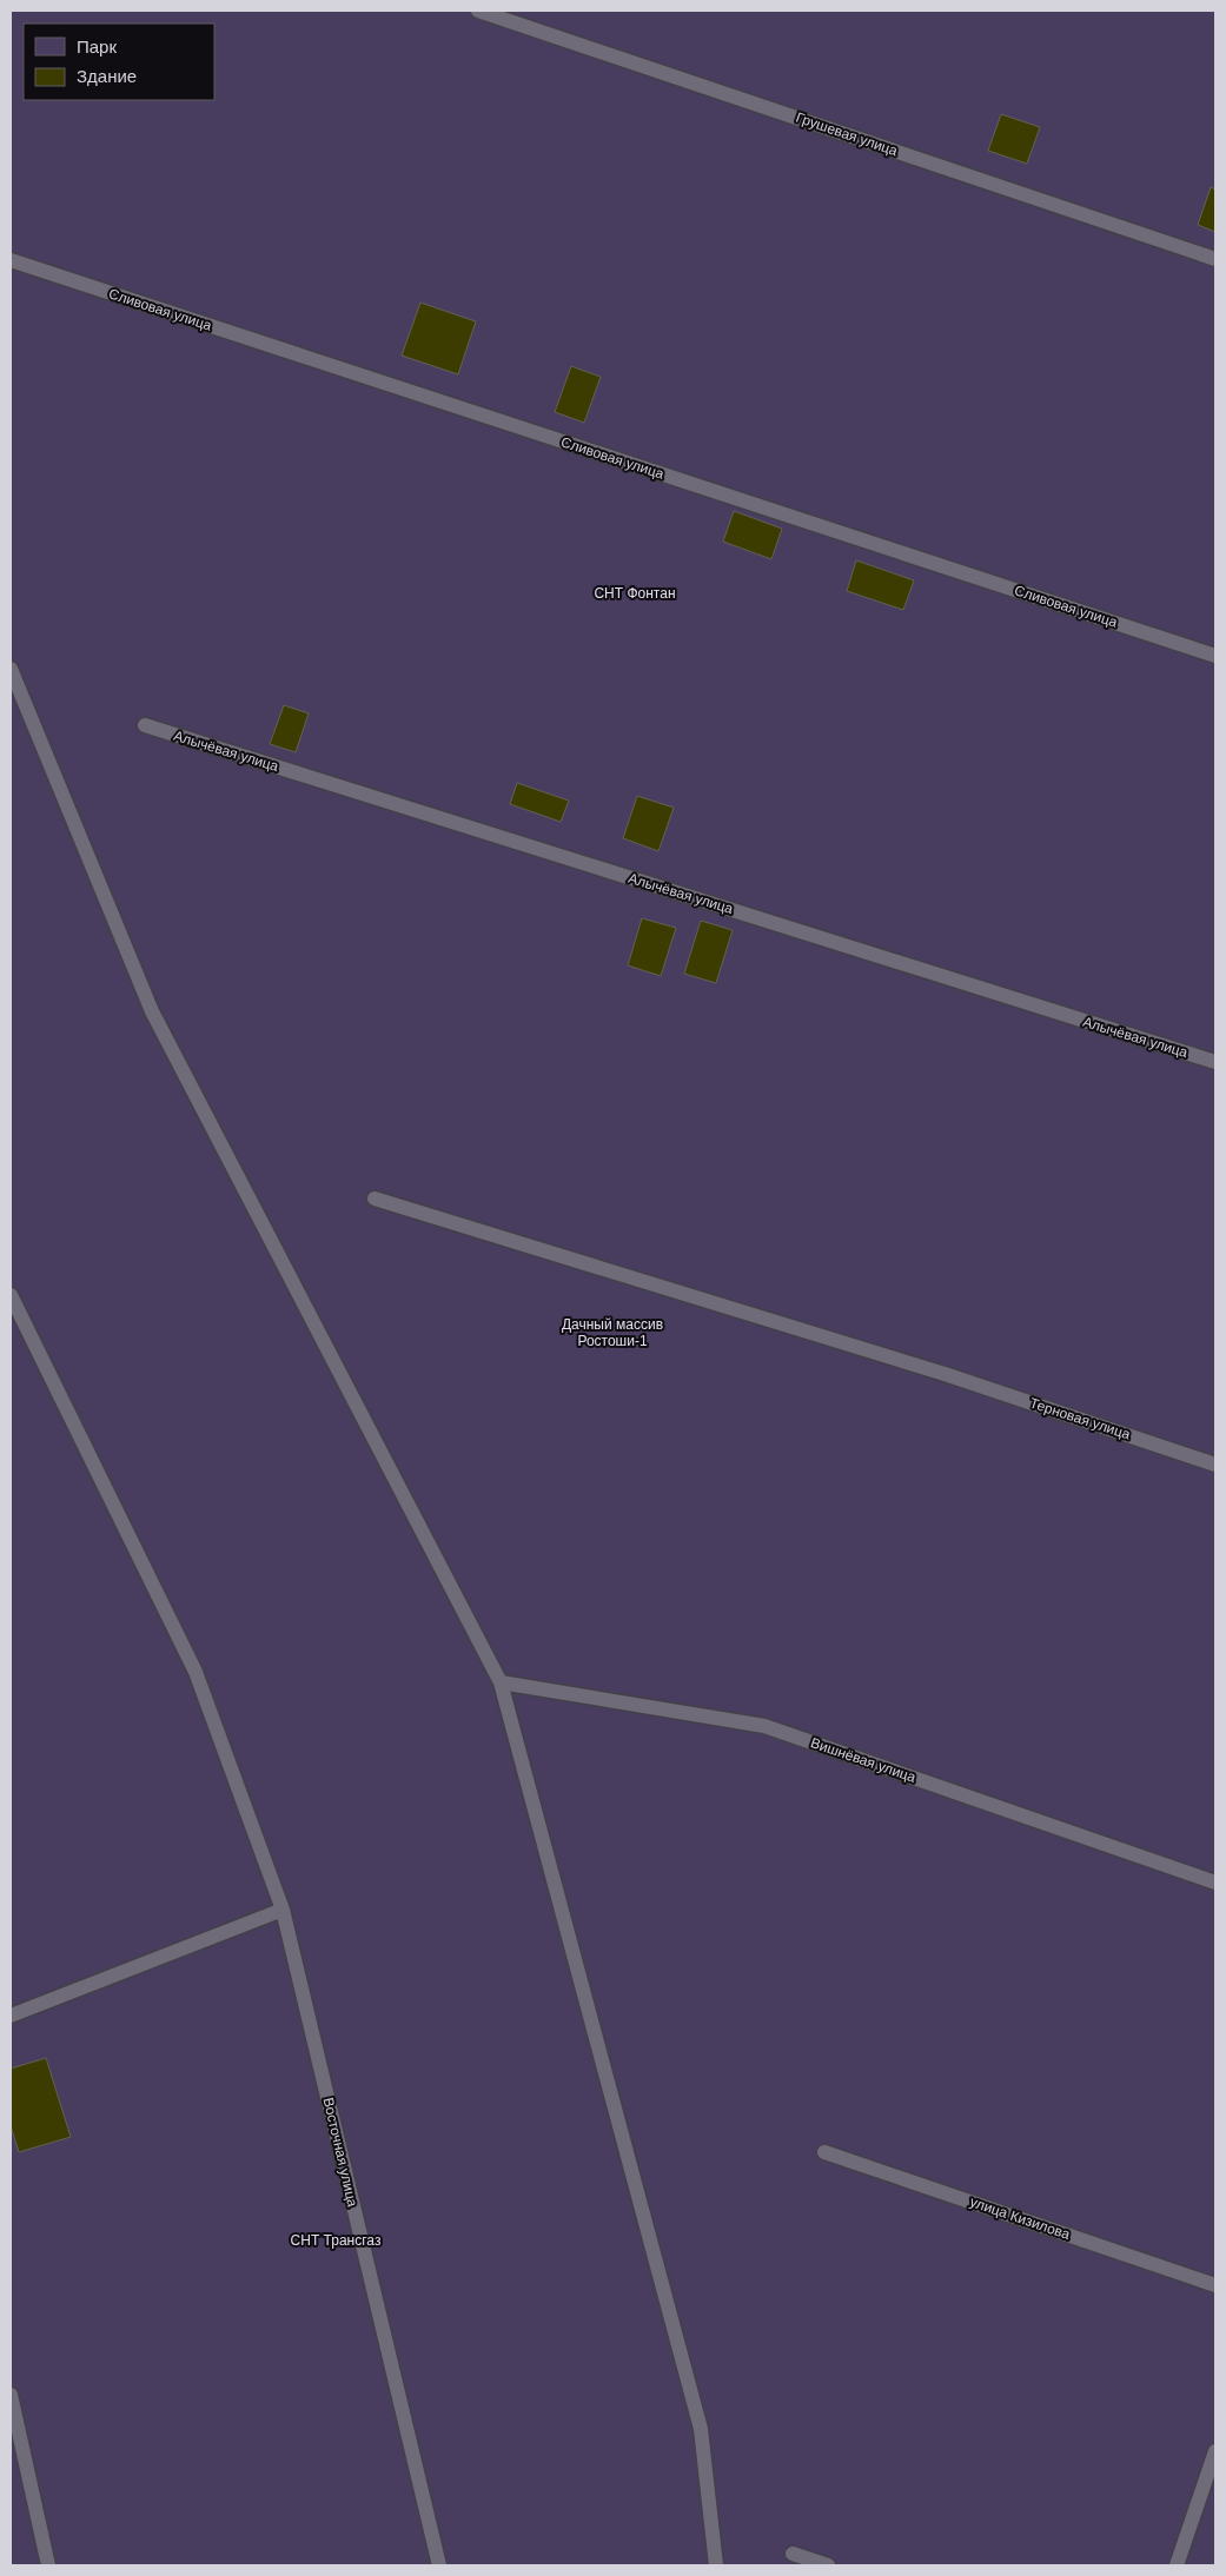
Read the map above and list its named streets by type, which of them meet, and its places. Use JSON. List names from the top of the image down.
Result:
{
  "streets": {
    "lane": [
      "Грушевая улица",
      "Сливовая улица",
      "Алычёвая улица",
      "Терновая улица",
      "Вишнёвая улица",
      "Восточная улица",
      "улица Кизилова"
    ]
  },
  "parks": ["СНТ Фонтан", "Дачный массив Ростоши-1", "СНТ Трансгаз"],
  "legend": ["Парк", "Здание"]
}
